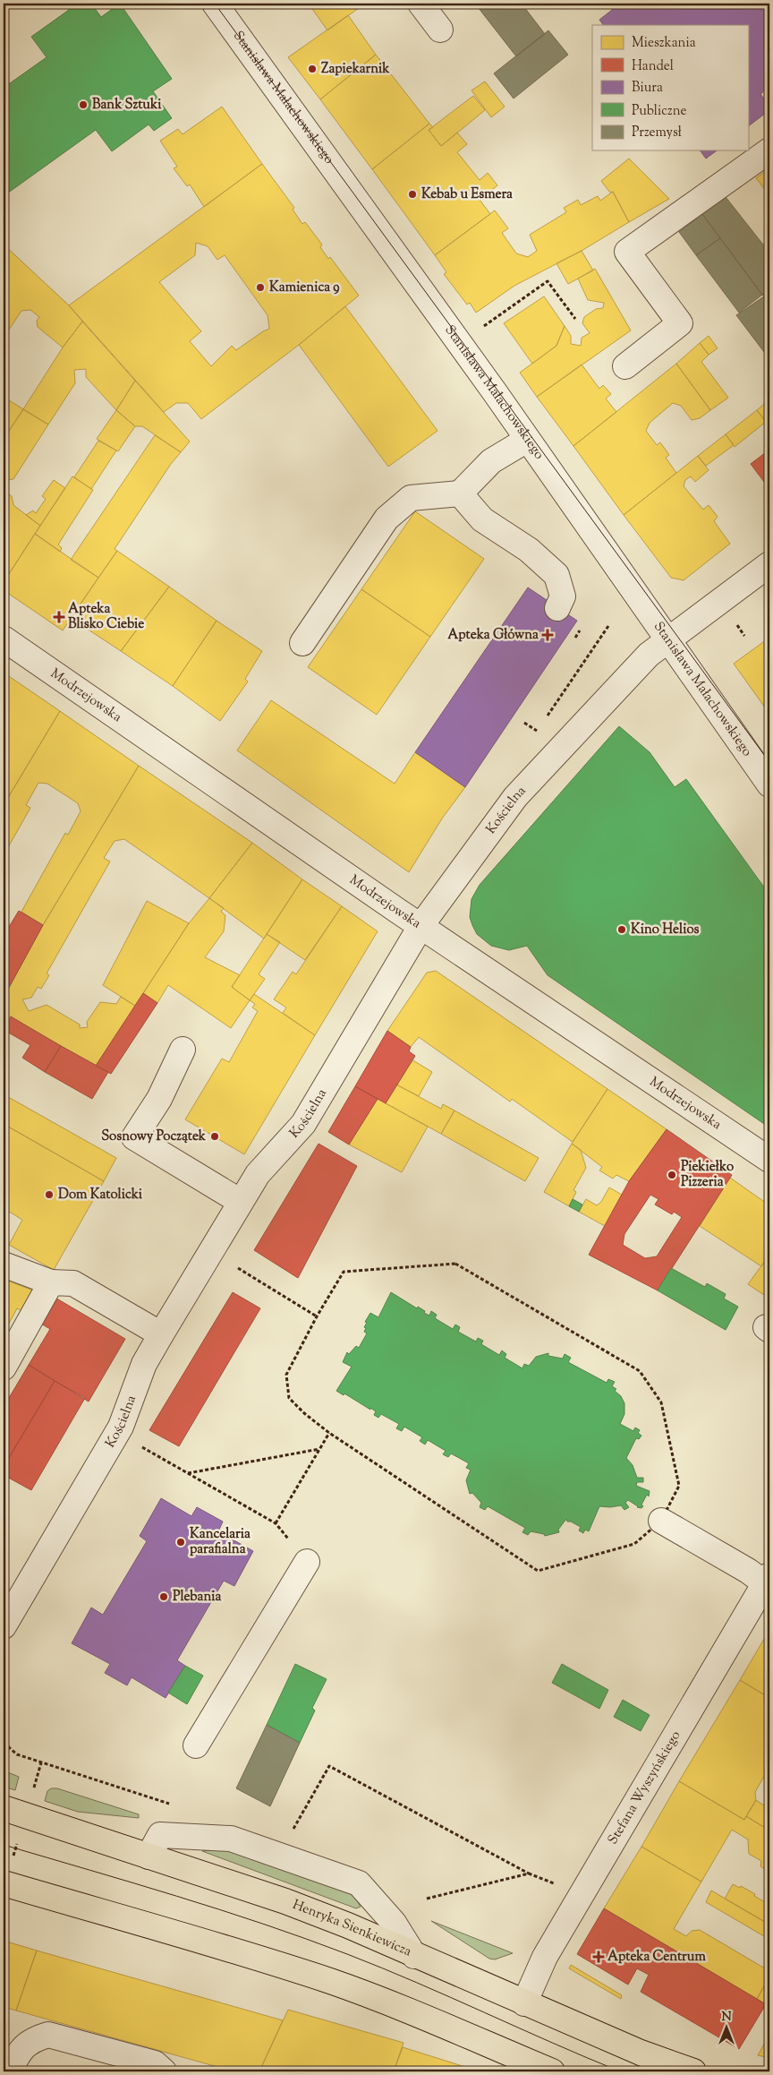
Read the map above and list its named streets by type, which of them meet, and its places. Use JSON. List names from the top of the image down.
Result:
{
  "streets": {
    "main road": ["Henryka Sienkiewicza"],
    "street": [
      "Stanisława Małachowskiego",
      "Modrzejowska",
      "Kościelna",
      "Stefana Wyszyńskiego"
    ]
  },
  "crossings": [
    ["Stanisława Małachowskiego", "Kościelna"],
    ["Modrzejowska", "Kościelna"],
    ["Stefana Wyszyńskiego", "Henryka Sienkiewicza"]
  ],
  "places": {
    "other": [
      "Zapiekarnik",
      "Bank Sztuki",
      "Kebab u Esmera",
      "Kamienica 9",
      "Kino Helios",
      "Sosnowy Początek",
      "Piekiełko Pizzeria",
      "Dom Katolicki",
      "Kancelaria parafialna",
      "Plebania"
    ],
    "health": ["Apteka Blisko Ciebie", "Apteka Główna", "Apteka Centrum"]
  },
  "legend": [
    "Mieszkania",
    "Handel",
    "Biura",
    "Publiczne",
    "Przemysł"
  ],
  "north": "top"
}
